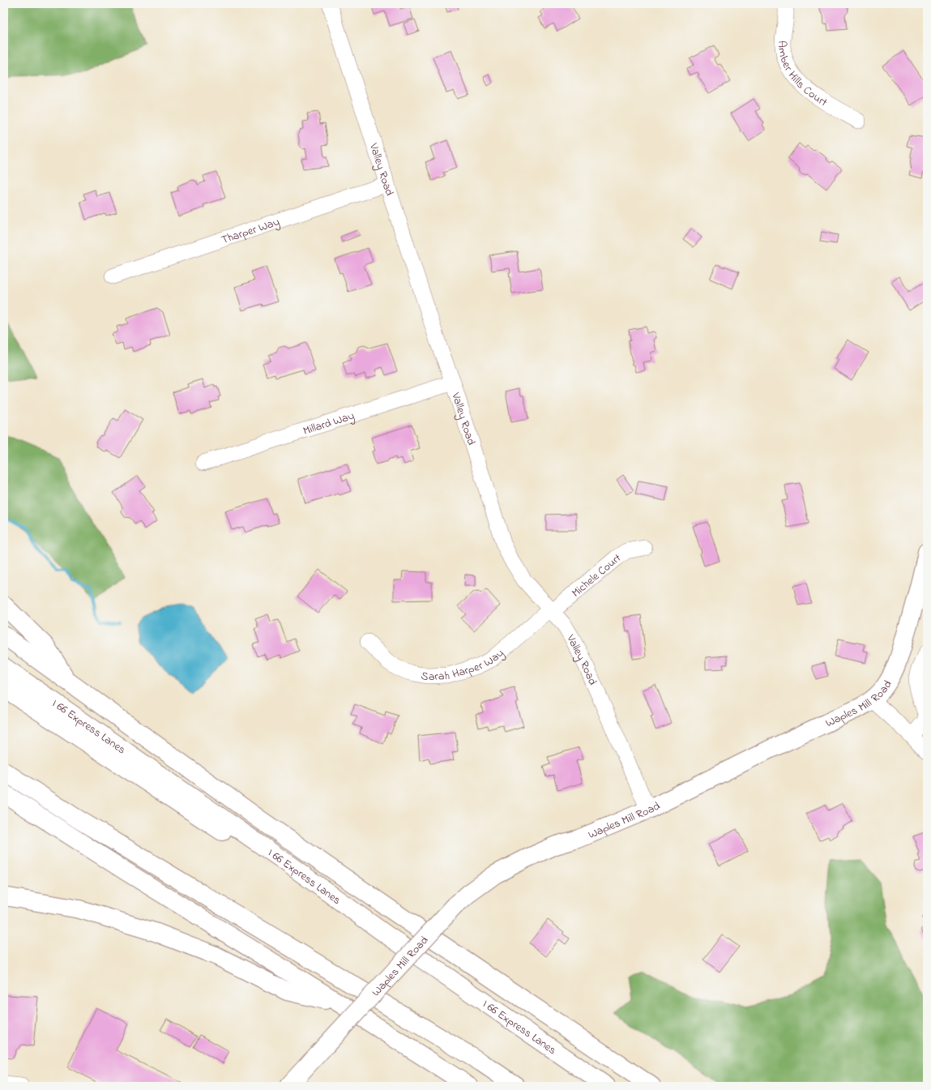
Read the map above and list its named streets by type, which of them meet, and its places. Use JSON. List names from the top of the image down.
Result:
{
  "streets": {
    "main road": ["Waples Mill Road", "I 66 Express Lanes"],
    "street": [
      "Amber Hills Court",
      "Valley Road",
      "Tharper Way",
      "Millard Way",
      "Michele Court",
      "Sarah Harper Way"
    ]
  },
  "crossings": [
    ["Valley Road", "Tharper Way"],
    ["Valley Road", "Millard Way"],
    ["Valley Road", "Michele Court"],
    ["Valley Road", "Sarah Harper Way"],
    ["Valley Road", "Waples Mill Road"],
    ["Michele Court", "Sarah Harper Way"]
  ]
}
